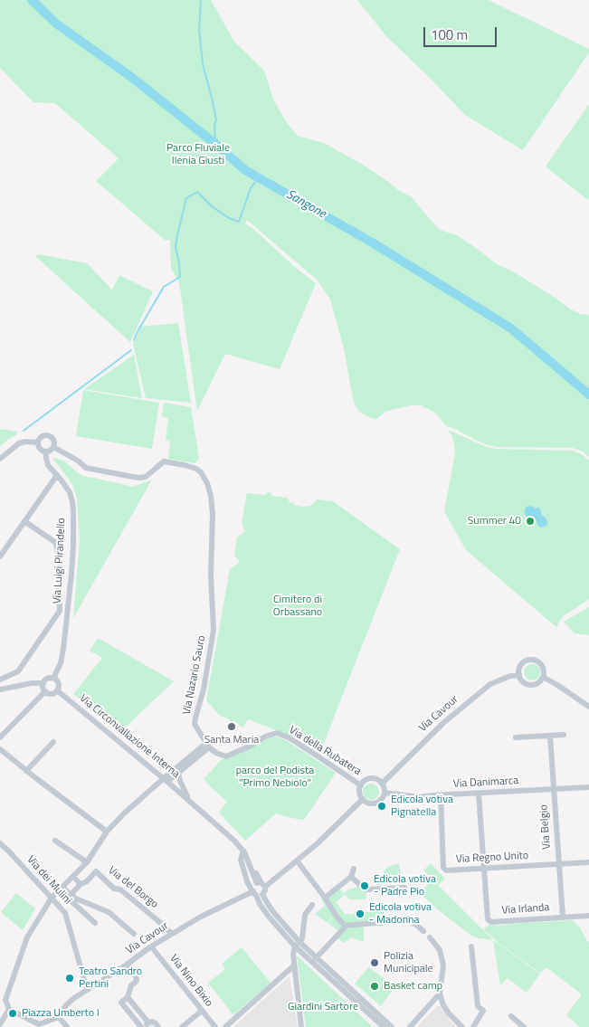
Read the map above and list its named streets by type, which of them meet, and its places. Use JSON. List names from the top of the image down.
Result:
{
  "streets": {
    "street": [
      "Via Luigi Pirandello",
      "Via Nazario Sauro",
      "Via Cavour",
      "Via Circonvallazione Interna",
      "Via della Rubatera",
      "Via Danimarca",
      "Via Belgio",
      "Via Regno Unito",
      "Via dei Mulini",
      "Via del Borgo",
      "Via Irlanda",
      "Via Nino Bixio"
    ]
  },
  "crossings": [
    ["Via Luigi Pirandello", "Via Nazario Sauro"],
    ["Via Luigi Pirandello", "Via Circonvallazione Interna"],
    ["Via Nazario Sauro", "Via della Rubatera"],
    ["Via Cavour", "Via della Rubatera"],
    ["Via Cavour", "Via Danimarca"],
    ["Via Cavour", "Via dei Mulini"],
    ["Via Cavour", "Via del Borgo"],
    ["Via Cavour", "Via Nino Bixio"],
    ["Via della Rubatera", "Via Danimarca"],
    ["Via Danimarca", "Via Belgio"],
    ["Via Danimarca", "Via Regno Unito"],
    ["Via Belgio", "Via Regno Unito"],
    ["Via Belgio", "Via Irlanda"],
    ["Via Regno Unito", "Via Irlanda"]
  ],
  "water": ["Sangone"],
  "parks": [
    "Parco Fluviale Ilenia Giusti",
    "Cimitero di Orbassano",
    "parco del Podista \"Primo Nebiolo\"",
    "Giardini Sartore"
  ],
  "places": [
    "Summer 40",
    "Santa Maria",
    "Edicola votiva Pignatella",
    "Edicola votiva - Padre Pio",
    "Edicola votiva - Madonna",
    "Polizia Municipale",
    "Teatro Sandro Pertini",
    "Basket camp",
    "Piazza Umberto I"
  ],
  "scale_bar": "100 m"
}
